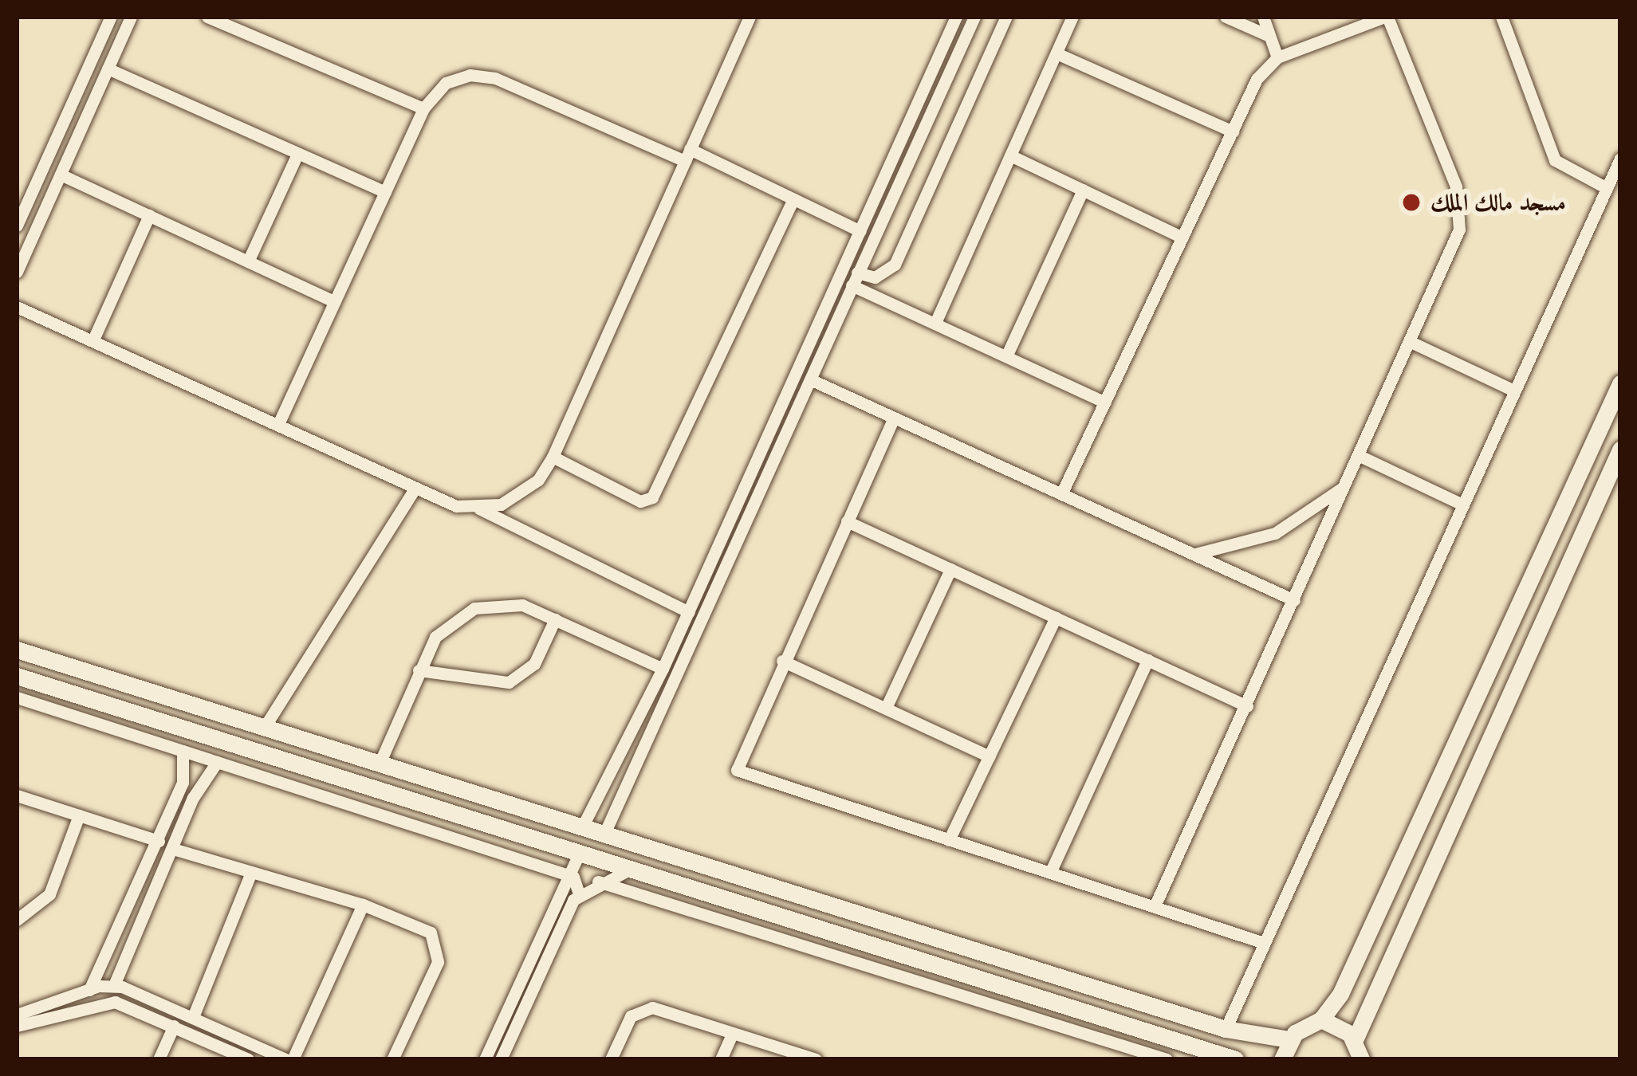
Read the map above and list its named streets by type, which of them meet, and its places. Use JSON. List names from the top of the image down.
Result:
{
  "places": ["مسجد مالك الملك"]
}
